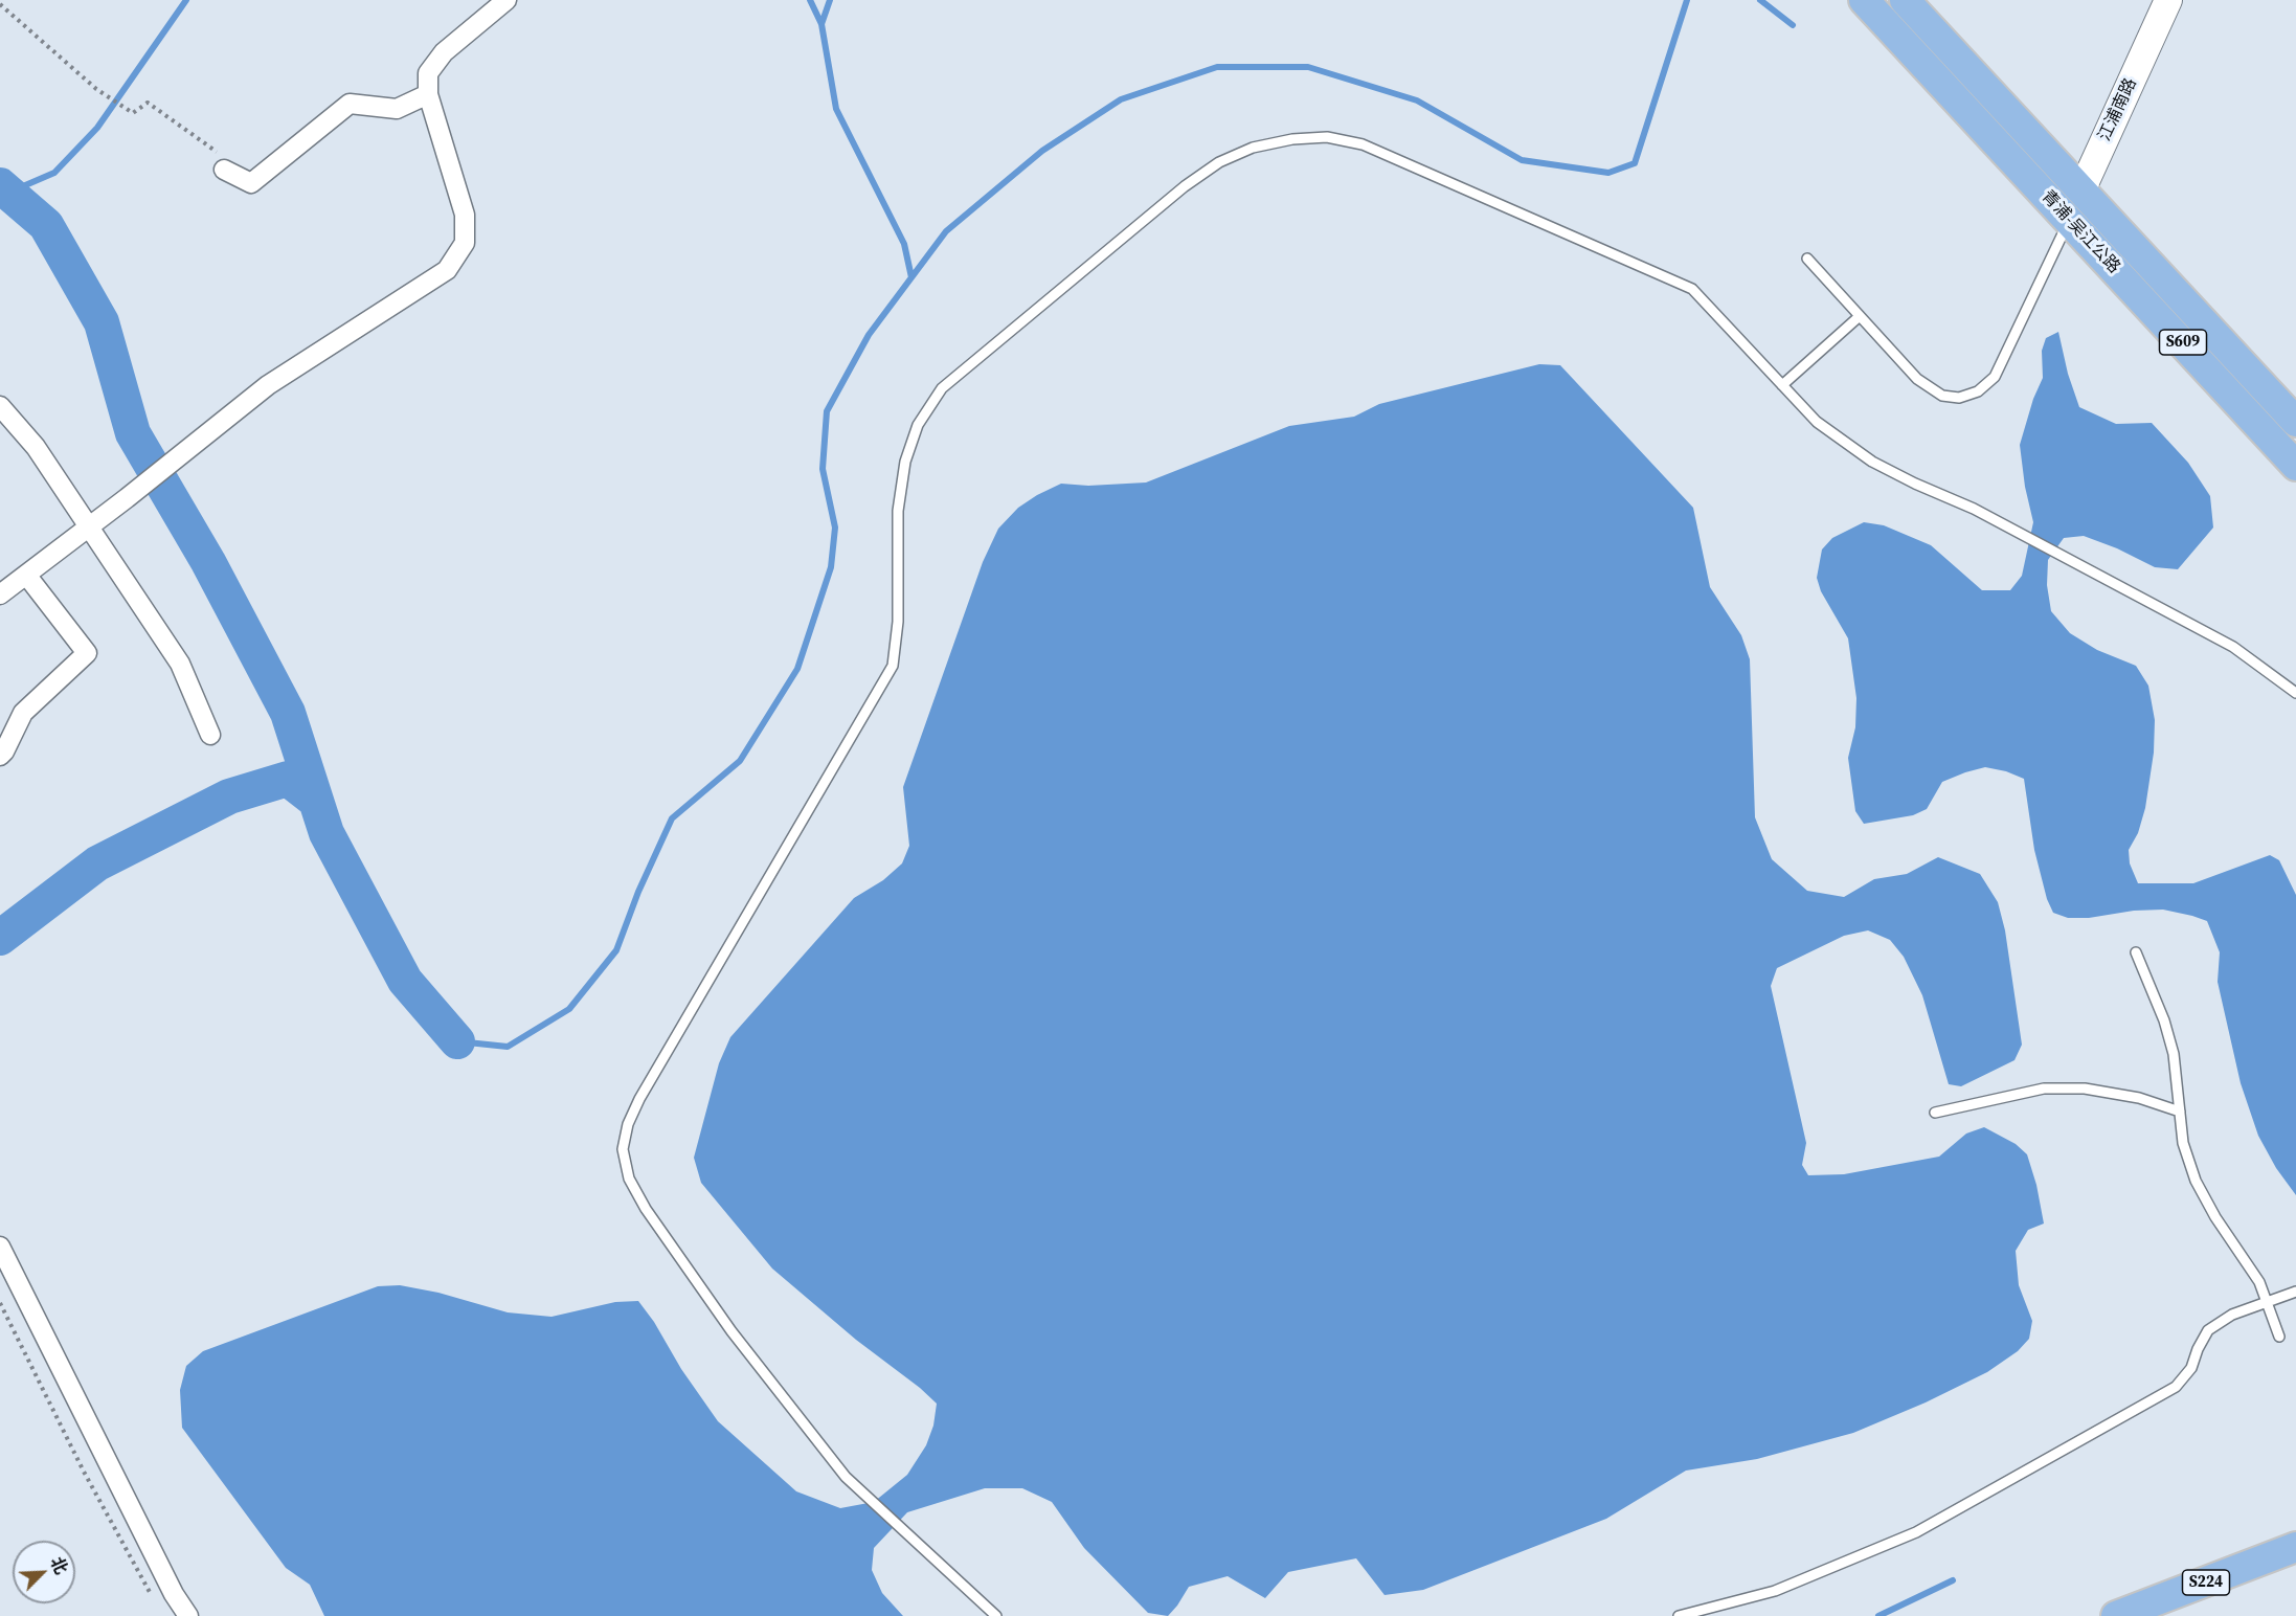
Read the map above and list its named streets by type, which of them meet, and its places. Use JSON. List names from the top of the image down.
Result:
{
  "streets": {
    "main road": [
      "江浦南路",
      "青浦-吴江公路",
      "S609",
      "S224"
    ]
  },
  "crossings": [
    ["江浦南路", "青浦-吴江公路"]
  ],
  "north": "top right"
}
